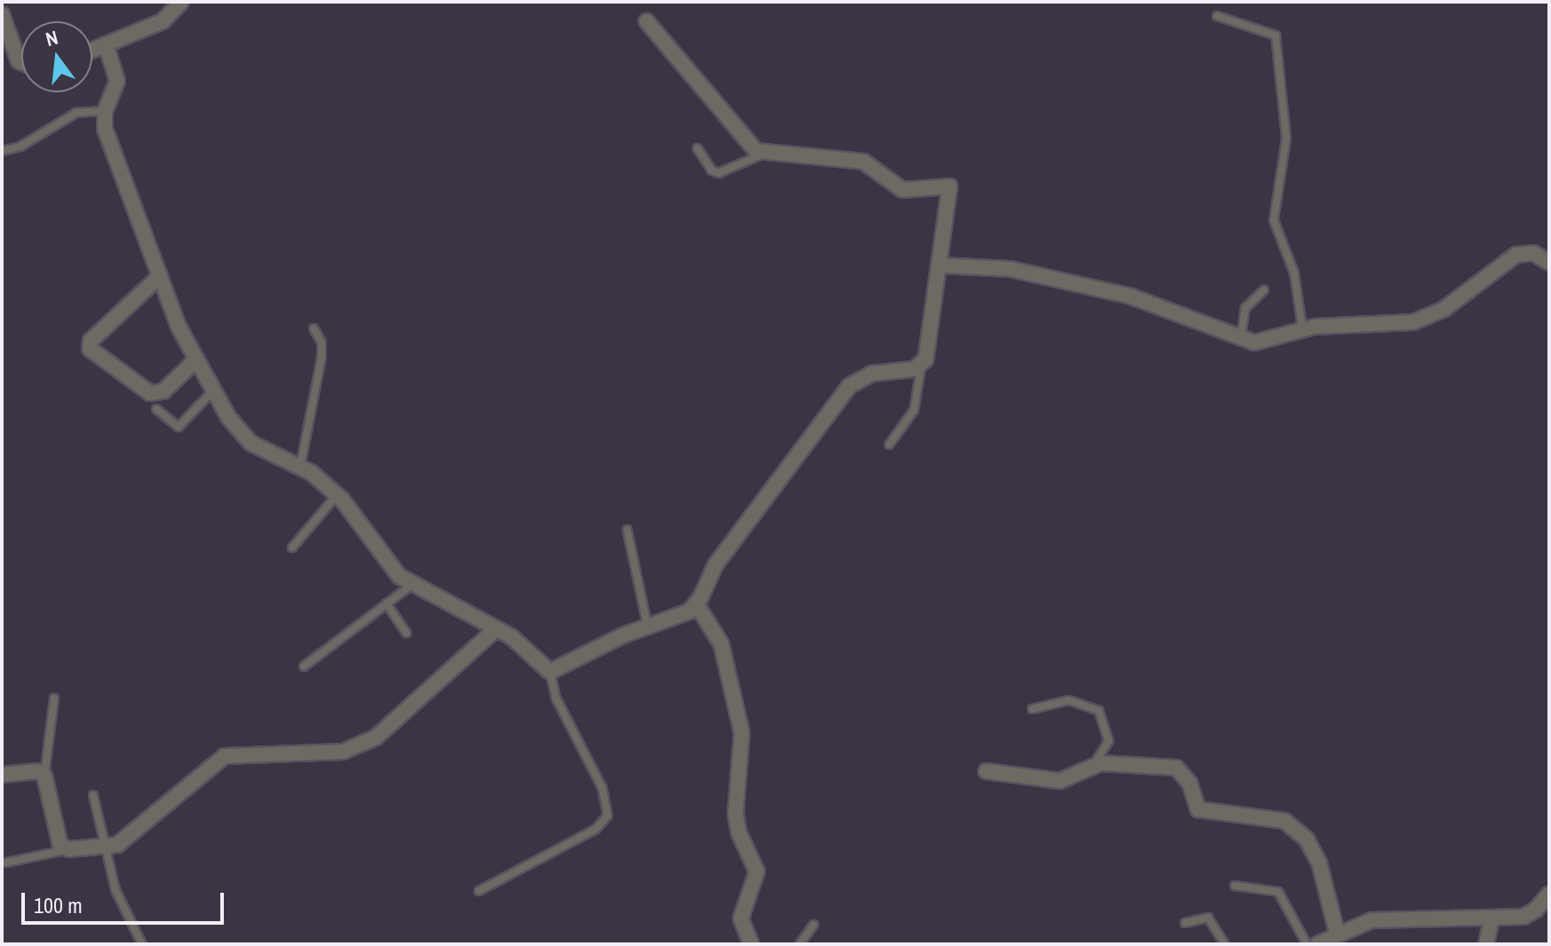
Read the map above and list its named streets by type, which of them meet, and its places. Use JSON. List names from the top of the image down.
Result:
{
  "scale_bar": "100 m",
  "north": "top"
}
